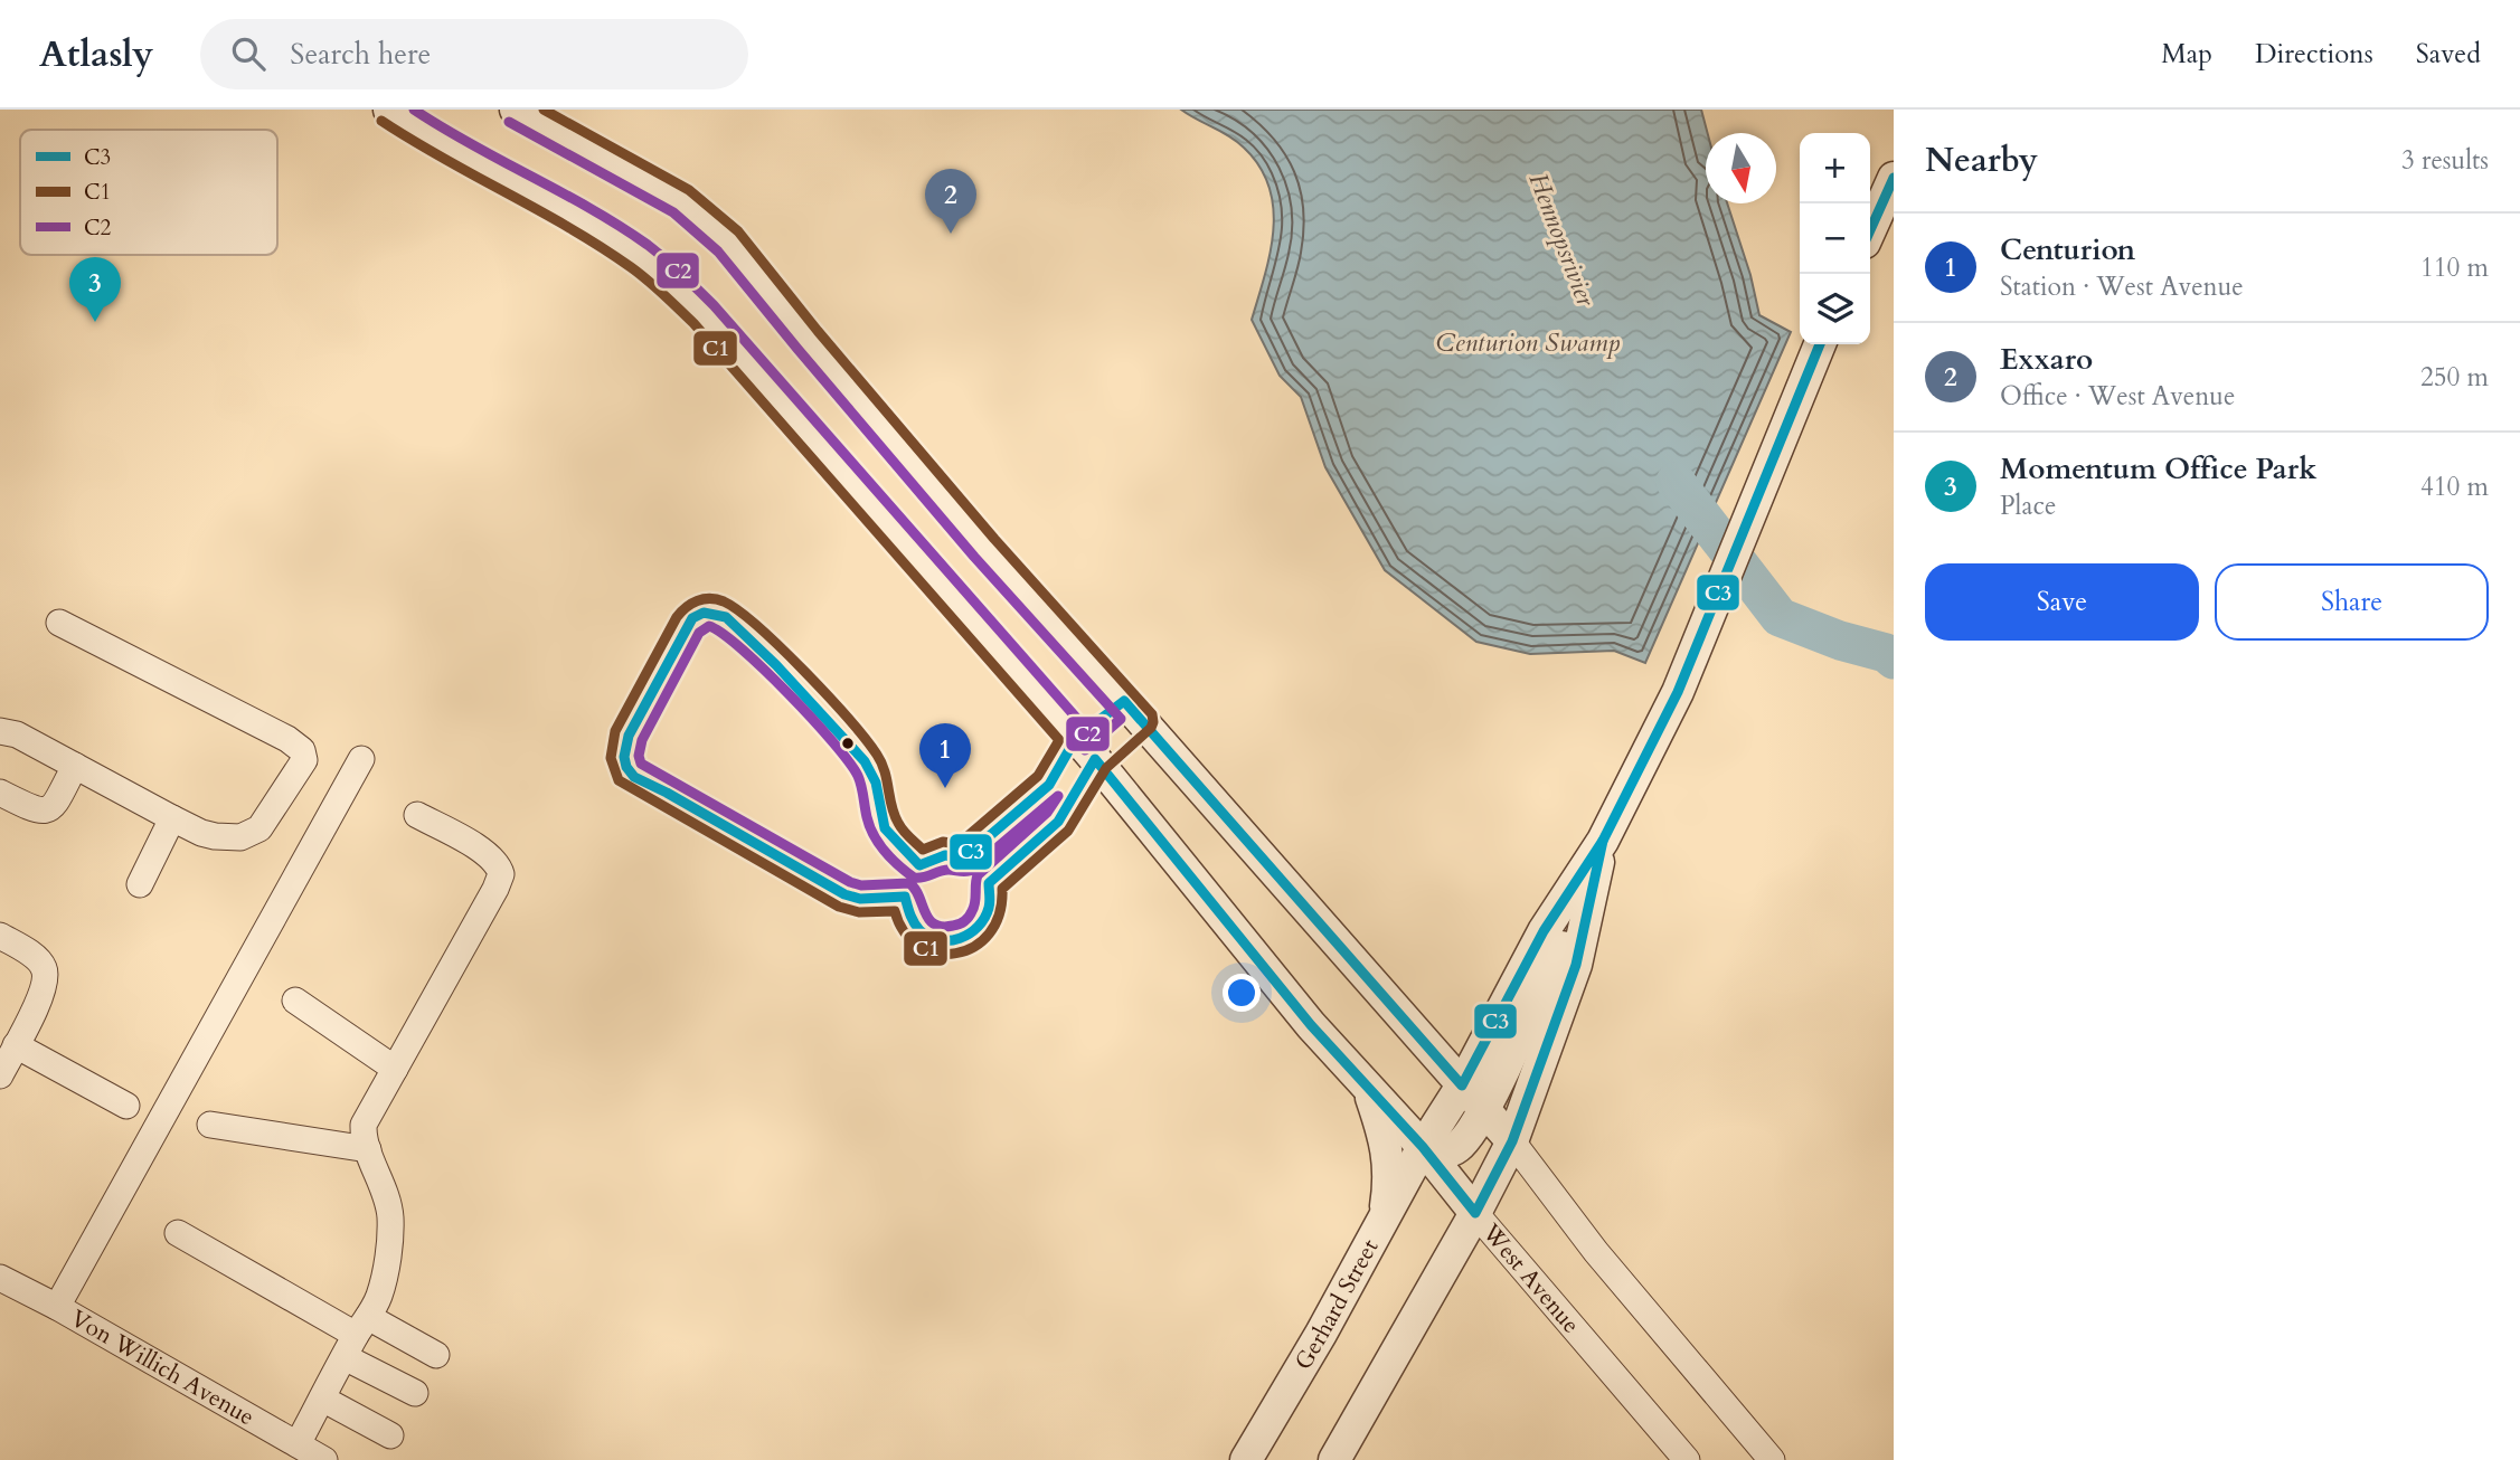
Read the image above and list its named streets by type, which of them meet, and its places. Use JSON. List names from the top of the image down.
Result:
{
  "streets": {
    "street": ["West Avenue", "Gerhard Street", "Von Willich Avenue"]
  },
  "crossings": [
    ["West Avenue", "Gerhard Street"]
  ],
  "water": ["Hennopsrivier", "Centurion Swamp"],
  "lines": ["transit line C1", "transit line C2", "transit line C3"],
  "legend": ["C3", "C1", "C2"],
  "north": "bottom",
  "page": {
    "header": "Atlasly",
    "search": "Search here",
    "nav": ["Map", "Directions", "Saved"],
    "heading": ["Nearby", "3 results"],
    "map_buttons": ["+", "−"],
    "pins": ["2", "3", "1"],
    "list": [
      {
        "mark": "1",
        "name": "Centurion",
        "note": "Station · West Avenue",
        "value": "110 m"
      },
      {
        "mark": "2",
        "name": "Exxaro",
        "note": "Office · West Avenue",
        "value": "250 m"
      },
      {
        "mark": "3",
        "name": "Momentum Office Park",
        "note": "Place",
        "value": "410 m"
      }
    ],
    "buttons": ["Save", "Share"]
  }
}
